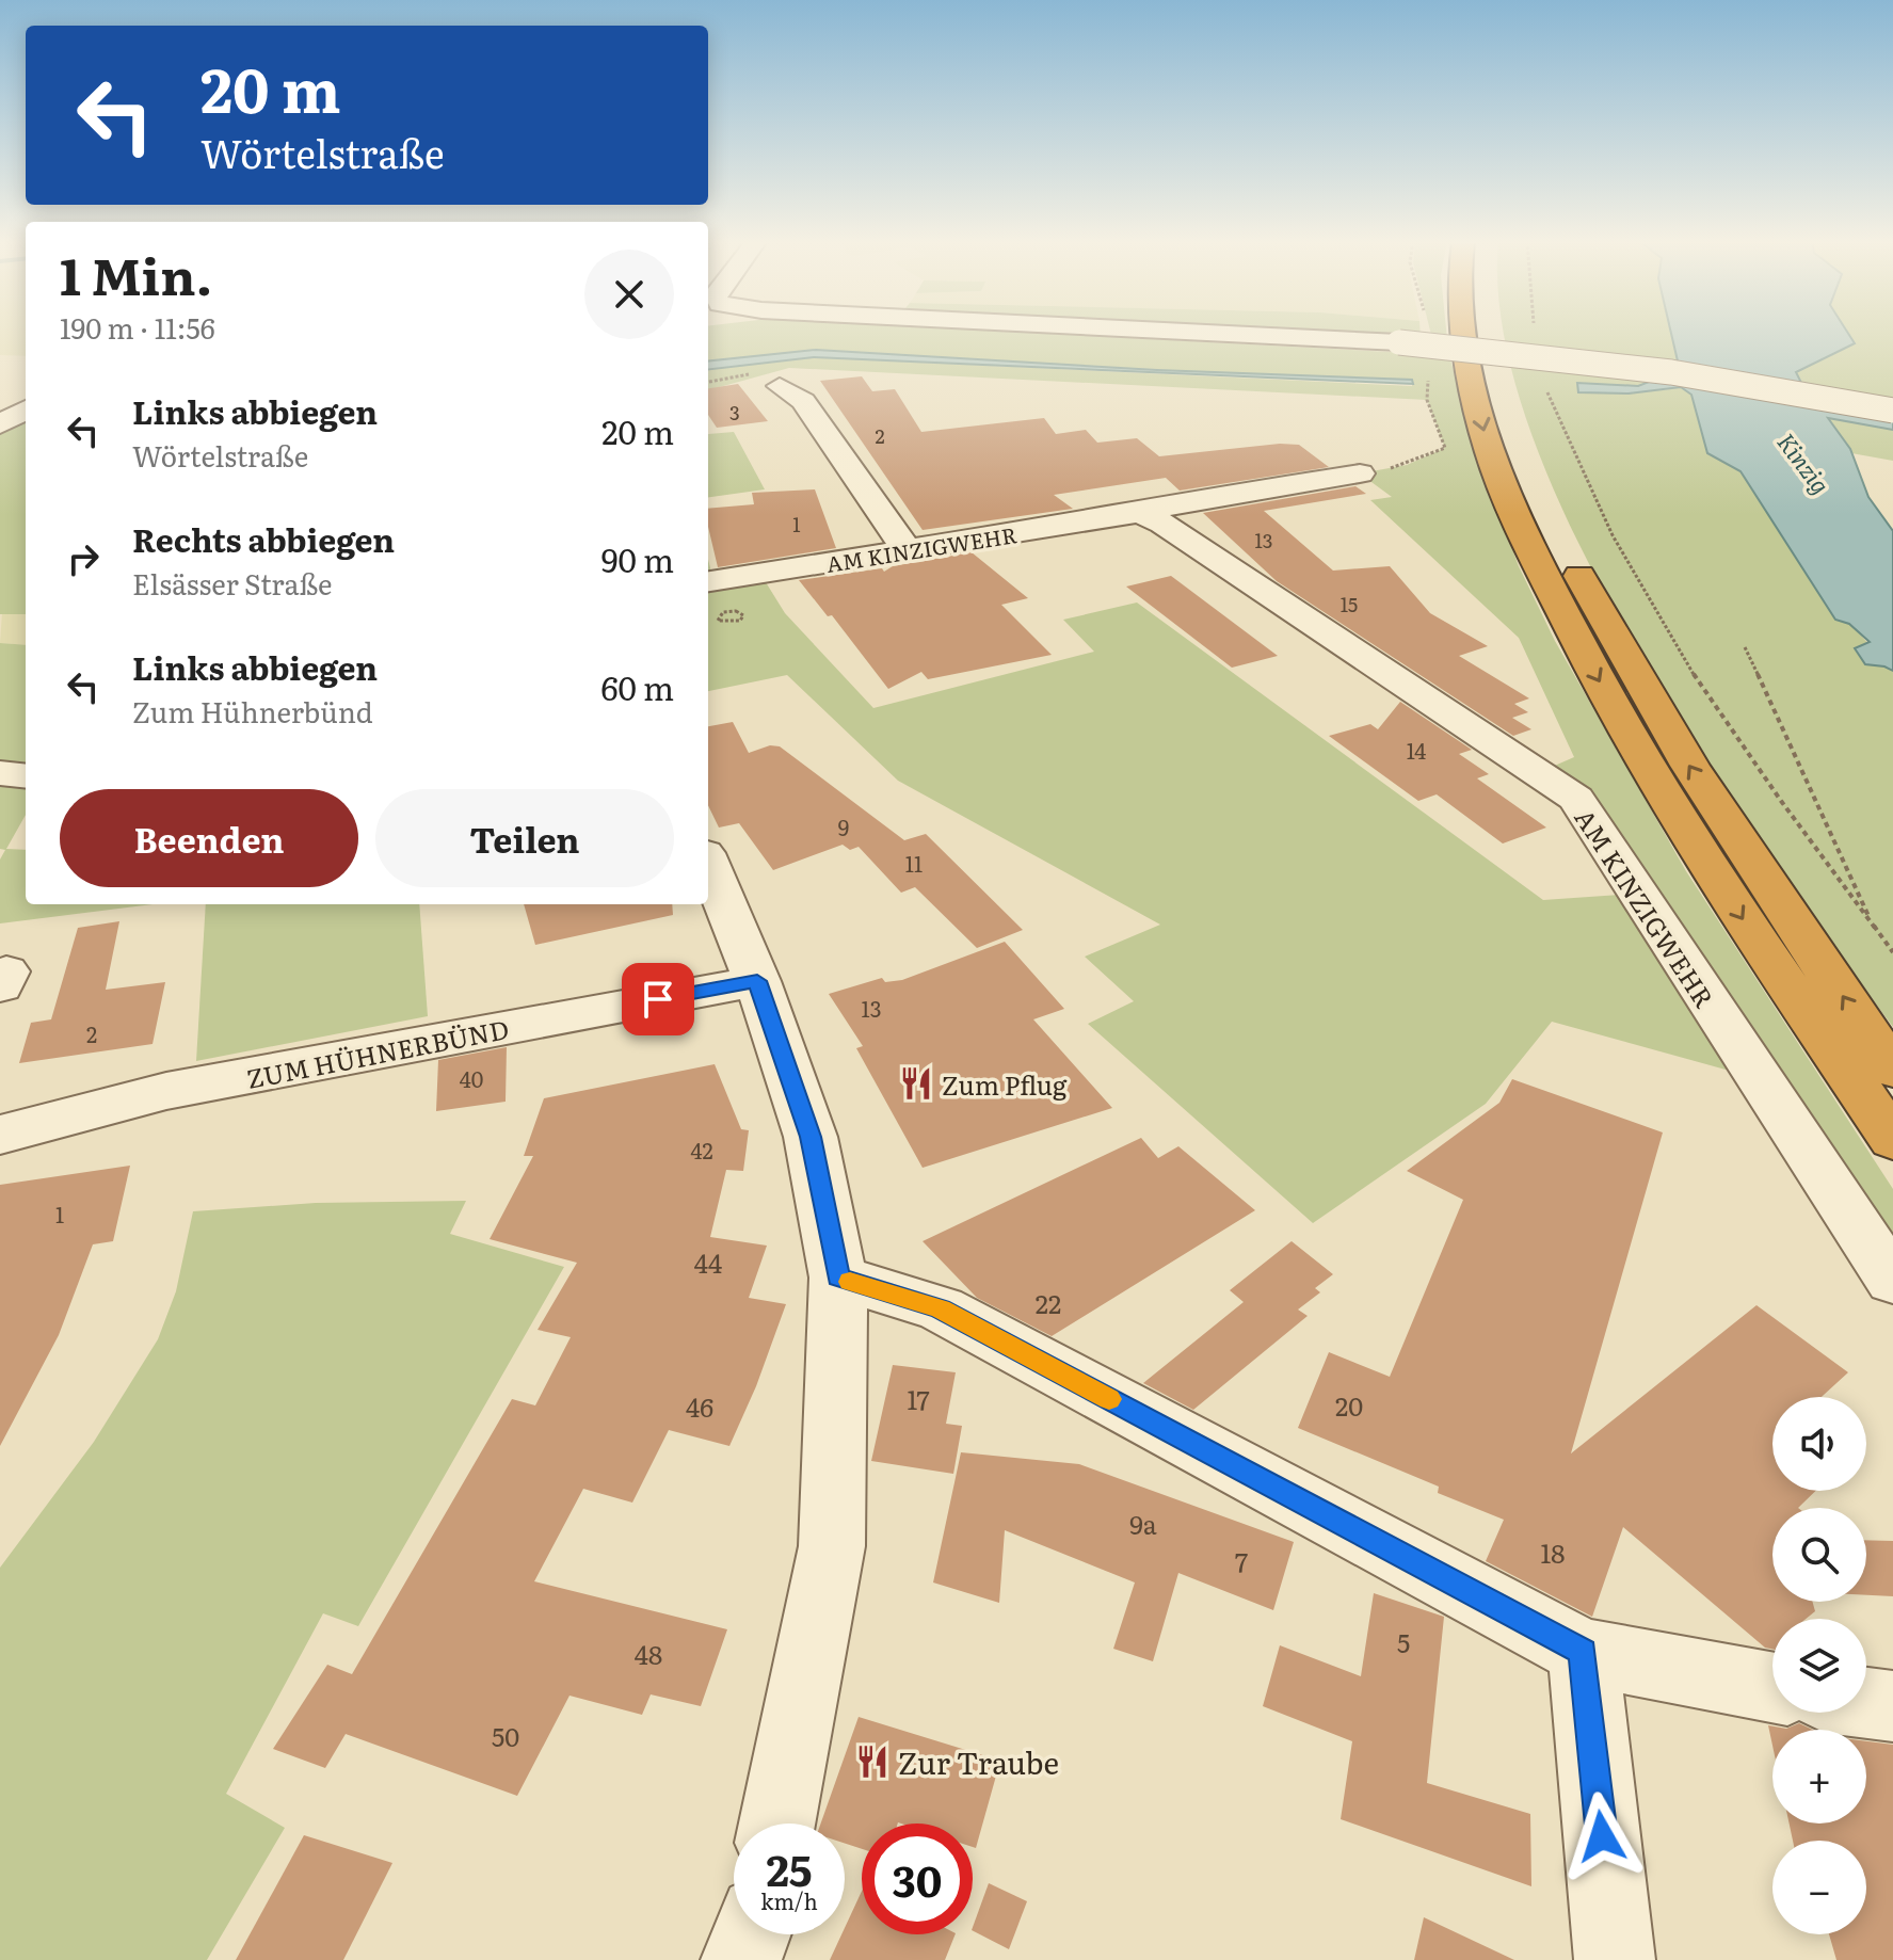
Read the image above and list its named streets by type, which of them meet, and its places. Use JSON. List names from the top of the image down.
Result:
{
  "streets": {
    "street": ["AM KINZIGWEHR", "ZUM HÜHNERBÜND"]
  },
  "water": ["Kinzig"],
  "places": {
    "restaurant": ["Zum Pflug", "Zur Traube"]
  },
  "house_numbers": [
    "3",
    "2",
    "1",
    "13",
    "15",
    "14",
    "9",
    "11",
    "13",
    "2",
    "40",
    "42",
    "1",
    "44",
    "22",
    "17",
    "20",
    "46",
    "9a",
    "18",
    "7",
    "5",
    "48",
    "50"
  ],
  "page": {
    "turn": ["20 m", "Wörtelstraße"],
    "heading": ["1 Min.", "190 m · 11:56"],
    "list": [
      {
        "name": "Links abbiegen",
        "note": "Wörtelstraße",
        "value": "20 m"
      },
      {
        "name": "Rechts abbiegen",
        "note": "Elsässer Straße",
        "value": "90 m"
      },
      {
        "name": "Links abbiegen",
        "note": "Zum Hühnerbünd",
        "value": "60 m"
      }
    ],
    "buttons": ["Beenden", "Teilen"],
    "map_buttons": ["+", "−"],
    "speed": "25 km/h",
    "limit": "30"
  }
}
